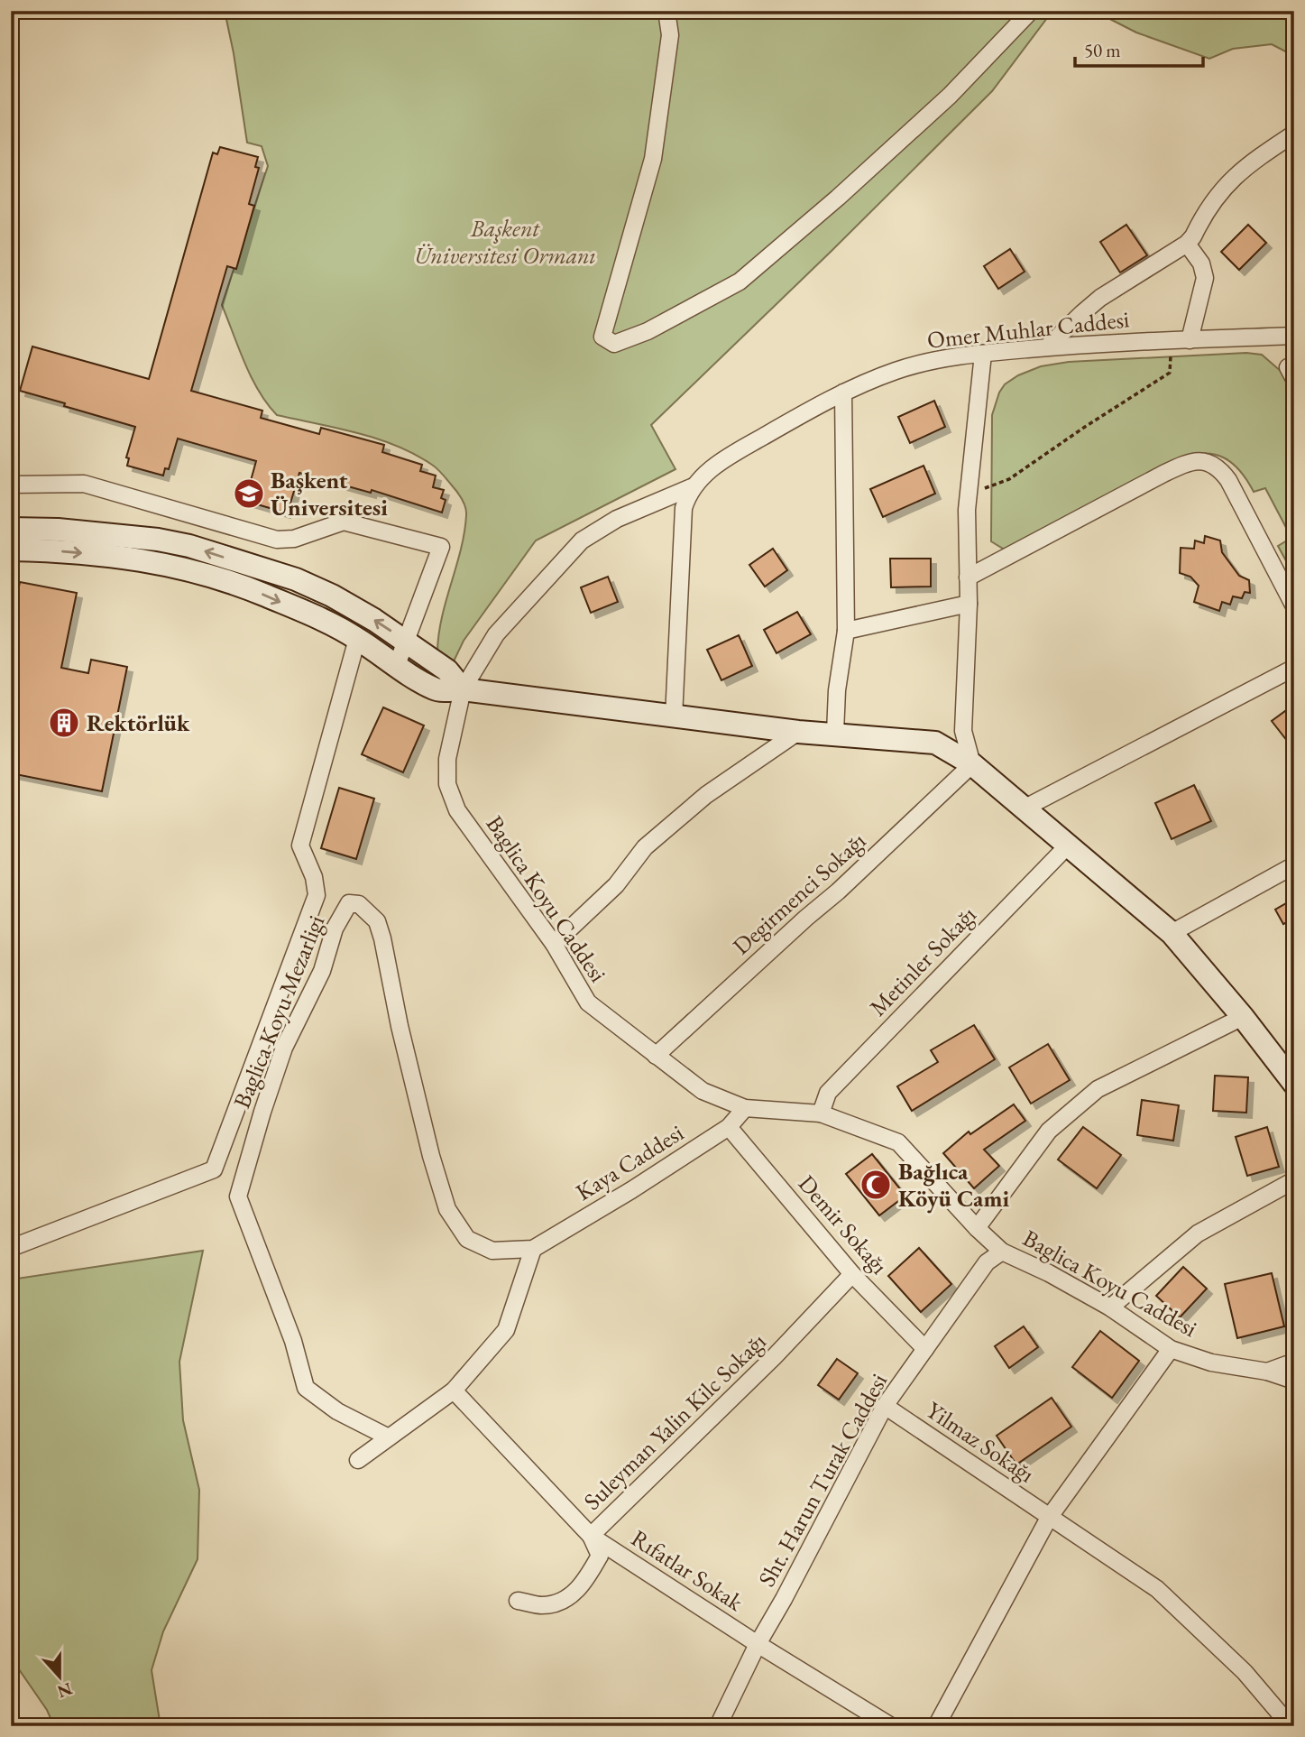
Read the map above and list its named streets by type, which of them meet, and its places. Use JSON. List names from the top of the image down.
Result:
{
  "streets": {
    "street": [
      "Omer Muhlar Caddesi",
      "Degirmenci Sokağı",
      "Baglica Koyu Caddesi",
      "Metinler Sokağı",
      "Baglica Koyu Mezarligi",
      "Kaya Caddesi",
      "Demir Sokağı",
      "Suleyman Yalin Kilc Sokağı",
      "Yilmaz Sokağı",
      "Sht. Harun Turak Caddesi",
      "Rıfatlar Sokak"
    ]
  },
  "crossings": [
    ["Omer Muhlar Caddesi", "Baglica Koyu Caddesi"],
    ["Degirmenci Sokağı", "Baglica Koyu Caddesi"],
    ["Baglica Koyu Caddesi", "Metinler Sokağı"],
    ["Baglica Koyu Caddesi", "Kaya Caddesi"],
    ["Baglica Koyu Caddesi", "Sht. Harun Turak Caddesi"],
    ["Baglica Koyu Mezarligi", "Kaya Caddesi"],
    ["Kaya Caddesi", "Demir Sokağı"],
    ["Demir Sokağı", "Suleyman Yalin Kilc Sokağı"],
    ["Demir Sokağı", "Sht. Harun Turak Caddesi"],
    ["Suleyman Yalin Kilc Sokağı", "Rıfatlar Sokak"],
    ["Yilmaz Sokağı", "Sht. Harun Turak Caddesi"],
    ["Sht. Harun Turak Caddesi", "Rıfatlar Sokak"]
  ],
  "parks": ["Başkent Üniversitesi Ormanı"],
  "places": {
    "school or university": ["Başkent Üniversitesi"],
    "building": ["Rektörlük"],
    "mosque": ["Bağlıca Köyü Cami"]
  },
  "scale_bar": "50 m",
  "north": "bottom"
}
